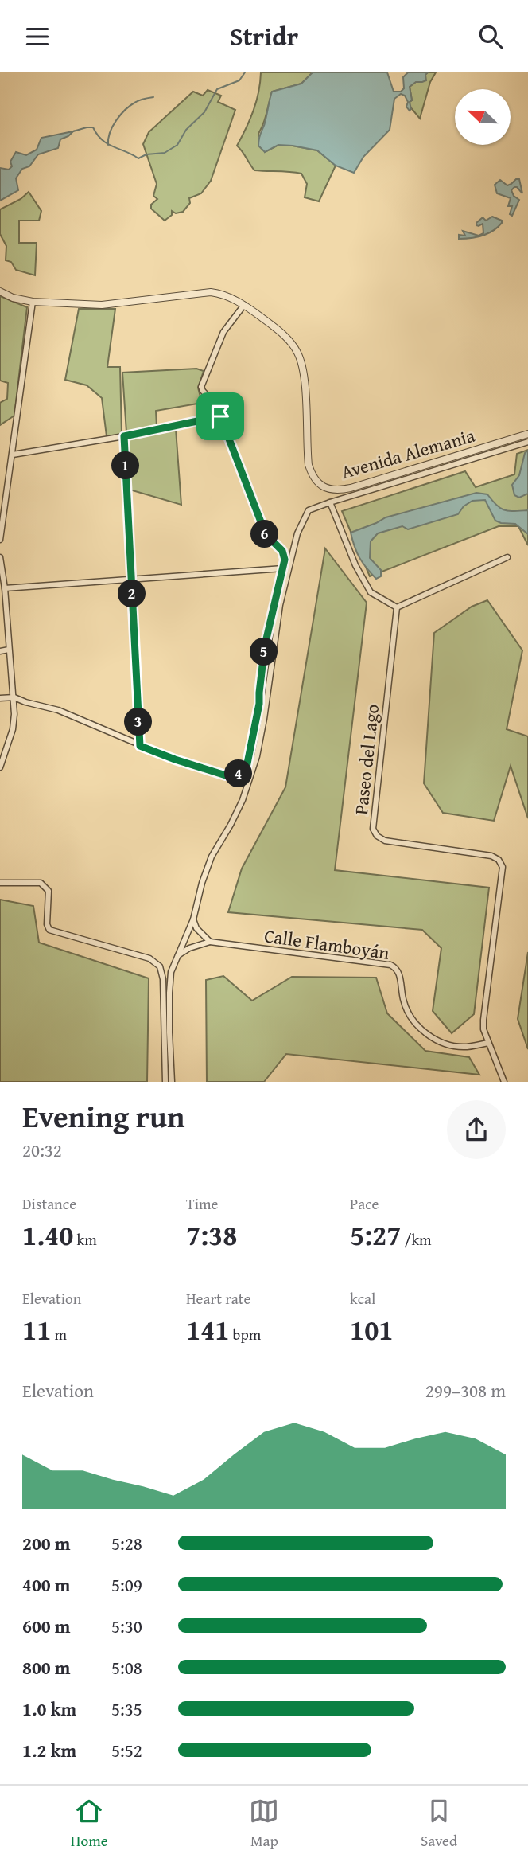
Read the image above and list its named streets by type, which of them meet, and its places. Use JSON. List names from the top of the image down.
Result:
{
  "streets": {
    "street": ["Avenida Alemania", "Paseo del Lago", "Calle Flamboyán"]
  },
  "crossings": [
    ["Paseo del Lago", "Calle Flamboyán"]
  ],
  "north": "top left",
  "page": {
    "header": "Stridr",
    "pins": [
      "1",
      "6",
      "2",
      "5",
      "3",
      "4"
    ],
    "heading": ["Evening run", "20:32"],
    "stats": [
      ["Distance", "1.40 km"],
      ["Time", "7:38"],
      ["Pace", "5:27 /km"],
      ["Elevation", "11 m"],
      ["Heart rate", "141 bpm"],
      ["kcal", "101"]
    ],
    "chart": ["Elevation", "299–308 m"],
    "list": [
      {
        "name": "200 m",
        "note": "5:28"
      },
      {
        "name": "400 m",
        "note": "5:09"
      },
      {
        "name": "600 m",
        "note": "5:30"
      },
      {
        "name": "800 m",
        "note": "5:08"
      },
      {
        "name": "1.0 km",
        "note": "5:35"
      },
      {
        "name": "1.2 km",
        "note": "5:52"
      }
    ],
    "tabs": ["Home", "Map", "Saved"]
  }
}
